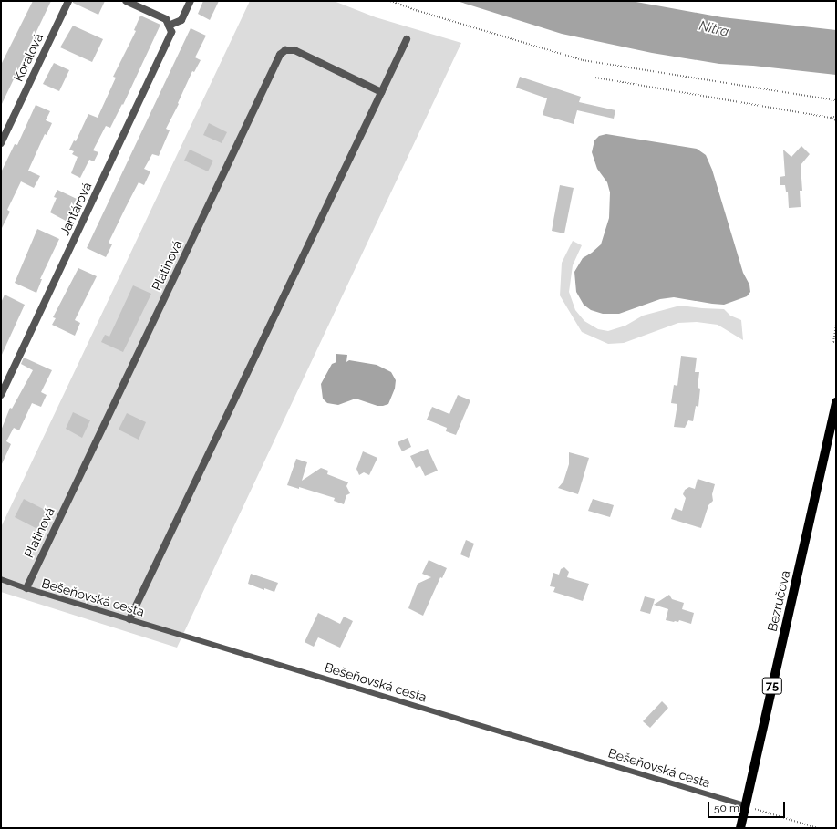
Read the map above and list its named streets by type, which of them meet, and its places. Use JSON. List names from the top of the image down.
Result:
{
  "streets": {
    "main road": ["Bezručova", "75"],
    "street": ["Koralová", "Jantárová", "Platinová"],
    "lane": ["Bešeňovská cesta"]
  },
  "crossings": [
    ["Platinová", "Bešeňovská cesta"],
    ["Bešeňovská cesta", "Bezručova"],
    ["Bešeňovská cesta", "75"],
    ["Bezručova", "75"]
  ],
  "water": ["Nitra"],
  "scale_bar": "50 m"
}
